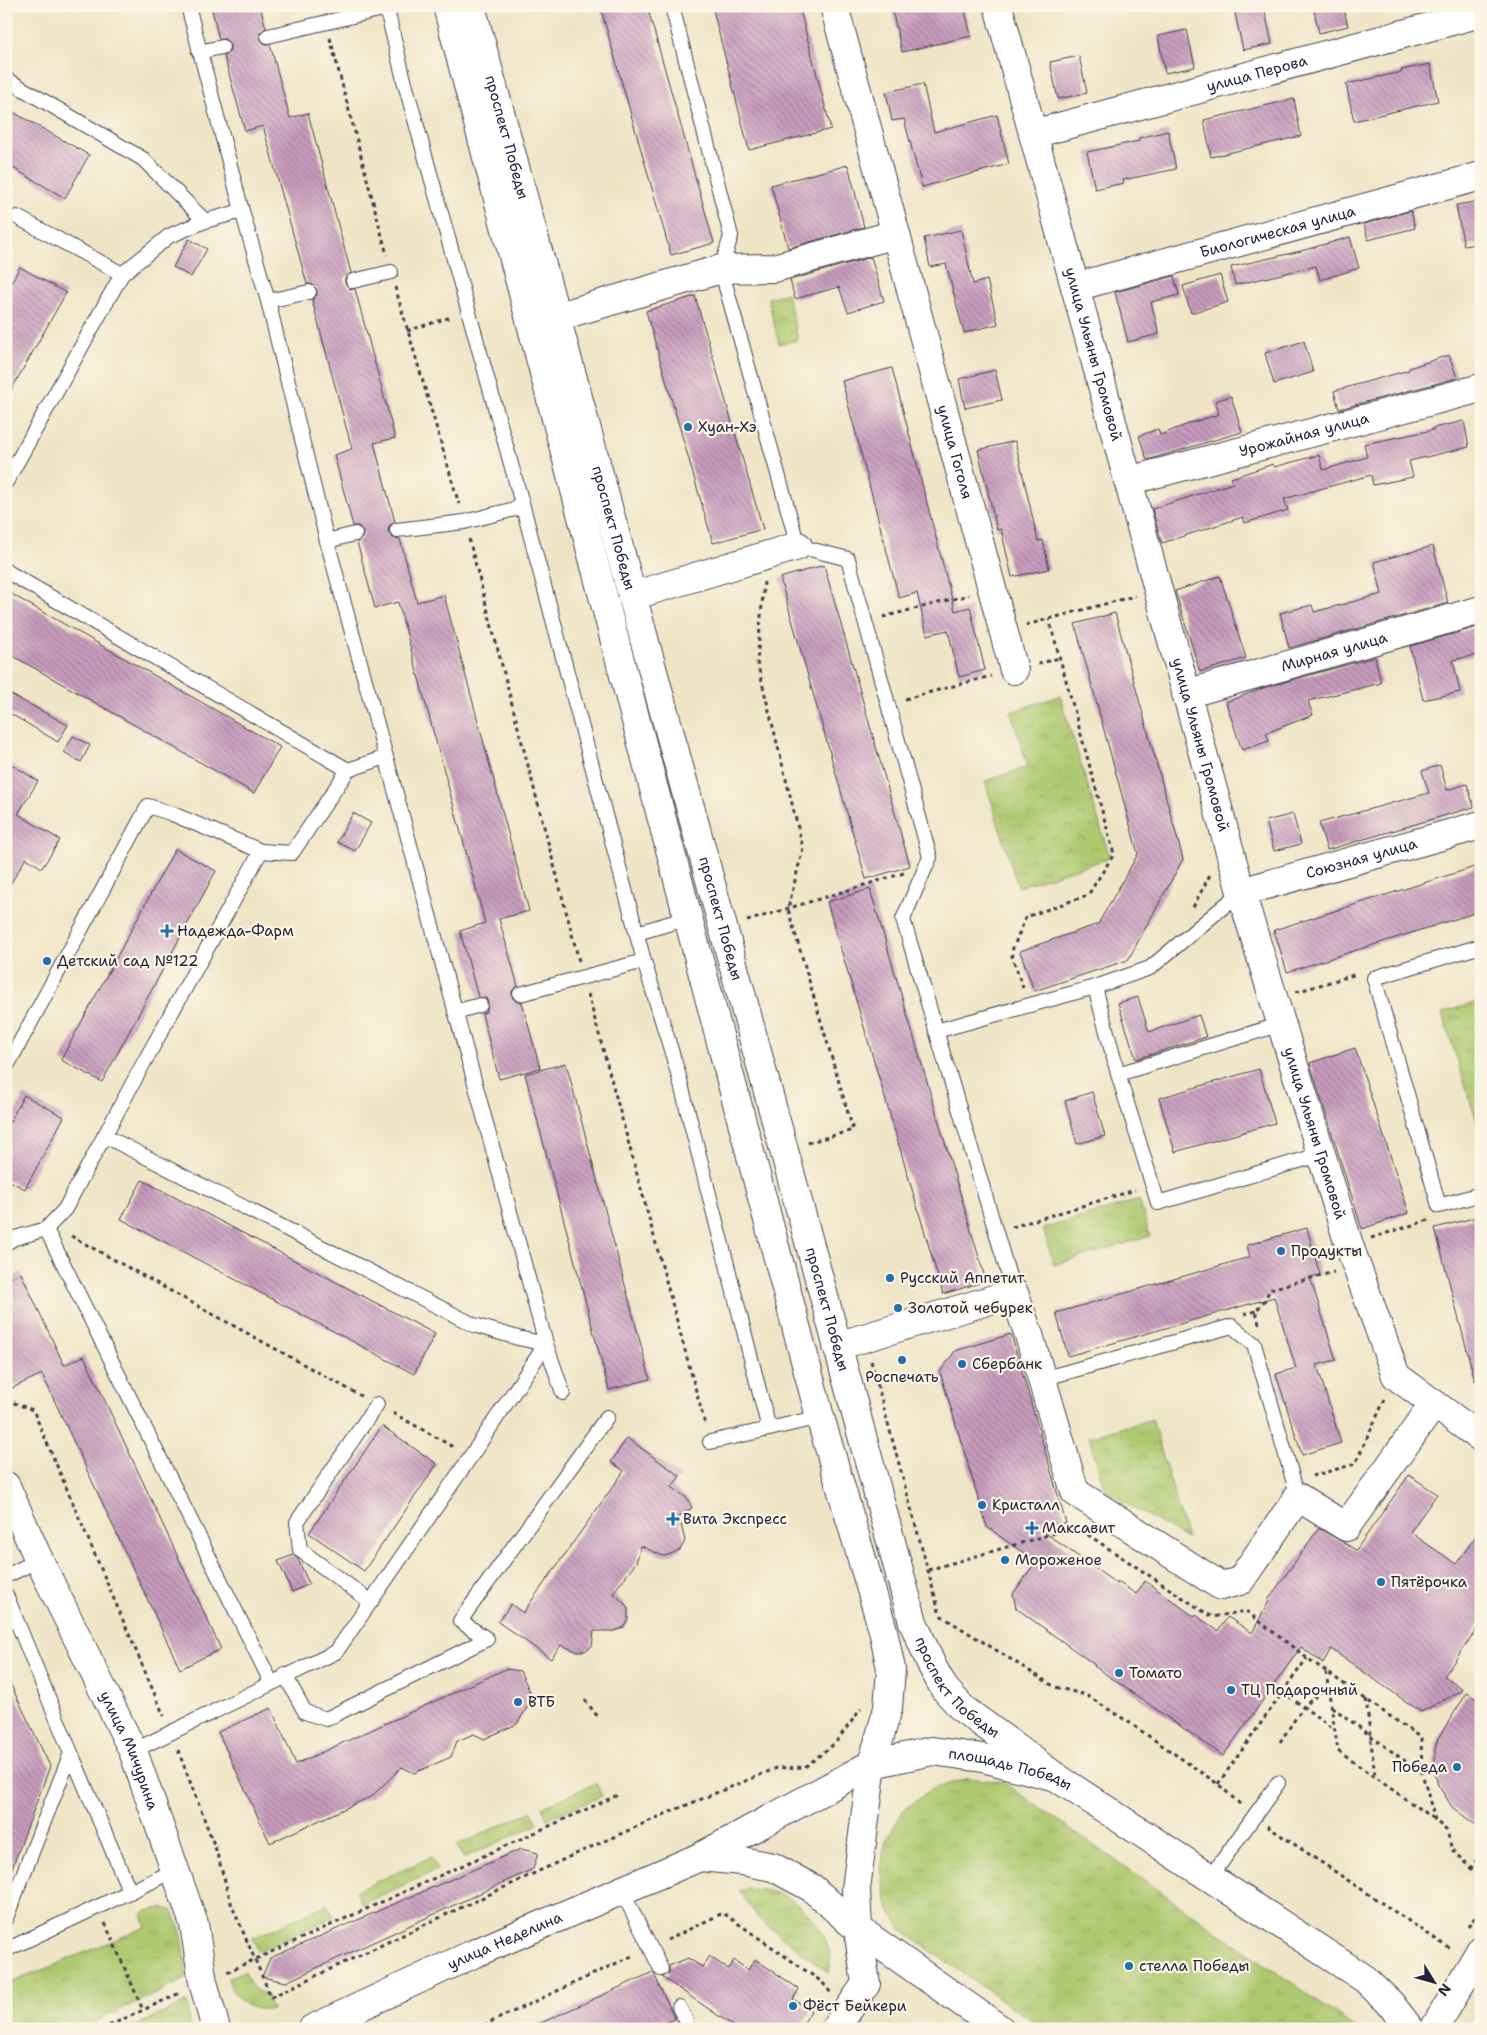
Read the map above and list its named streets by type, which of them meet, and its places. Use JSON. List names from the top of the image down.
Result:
{
  "streets": {
    "street": [
      "улица Перова",
      "проспект Победы",
      "Биологическая улица",
      "улица Ульяны Громовой",
      "Урожайная улица",
      "улица Гоголя",
      "Мирная улица",
      "Союзная улица",
      "улица Мичурина",
      "площадь Победы",
      "улица Неделина"
    ]
  },
  "crossings": [
    ["улица Перова", "улица Ульяны Громовой"],
    ["проспект Победы", "площадь Победы"],
    ["Биологическая улица", "улица Ульяны Громовой"],
    ["улица Ульяны Громовой", "Урожайная улица"],
    ["улица Ульяны Громовой", "Мирная улица"],
    ["улица Ульяны Громовой", "Союзная улица"],
    ["площадь Победы", "улица Неделина"]
  ],
  "places": {
    "other": [
      "Хуан-Хэ",
      "Детский сад №122",
      "Продукты",
      "Русский Аппетит",
      "Золотой чебурек",
      "Роспечать",
      "Сбербанк",
      "Кристалл",
      "Мороженое",
      "Пятёрочка",
      "Томато",
      "ТЦ Подарочный",
      "ВТБ",
      "Победа",
      "стелла Победы",
      "Фёст Бейкери"
    ],
    "health": ["Надежда-Фарм", "Вита Экспресс", "Максавит"]
  },
  "north": "bottom right"
}
